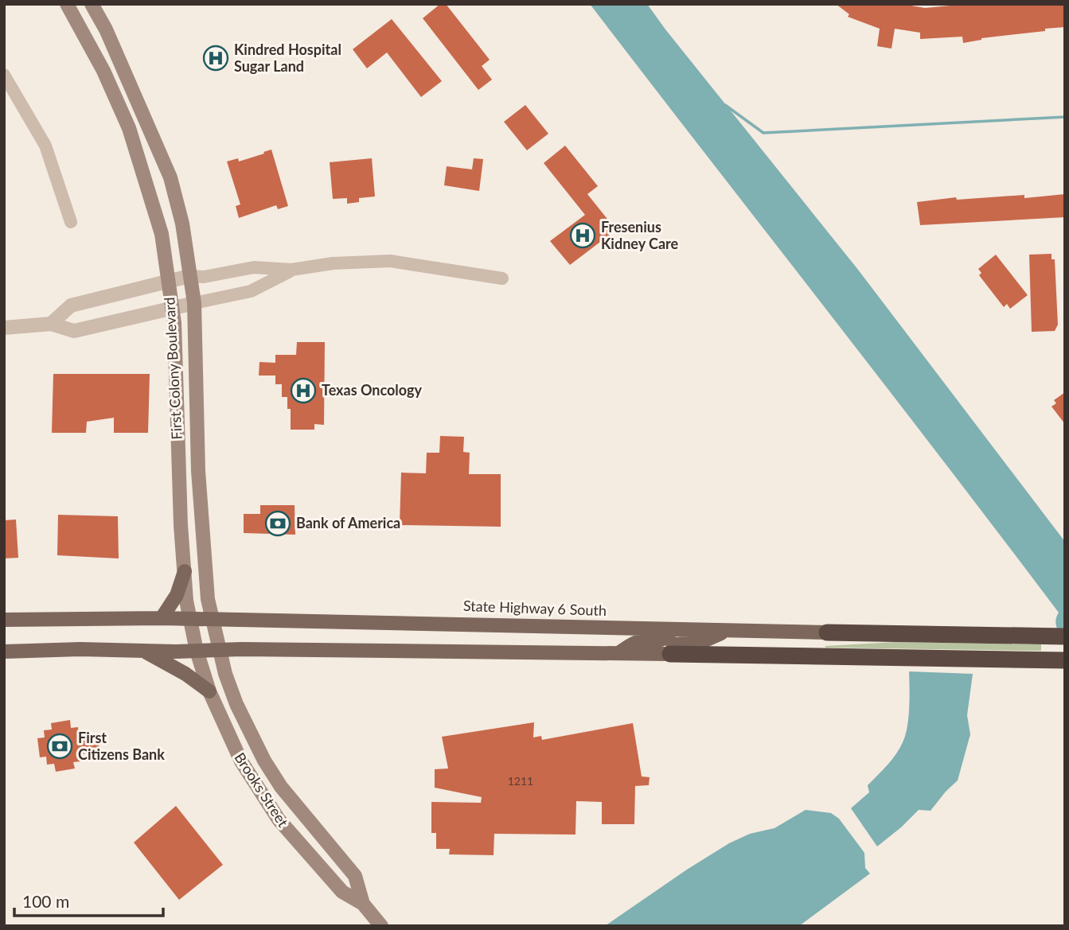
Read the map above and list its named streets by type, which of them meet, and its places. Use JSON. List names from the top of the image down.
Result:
{
  "streets": {
    "highway": ["State Highway 6 South"],
    "main road": ["First Colony Boulevard", "Brooks Street"]
  },
  "crossings": [
    ["First Colony Boulevard", "State Highway 6 South"],
    ["First Colony Boulevard", "Brooks Street"]
  ],
  "places": {
    "hospital": ["Kindred Hospital Sugar Land", "Fresenius Kidney Care", "Texas Oncology"],
    "bank": ["Bank of America", "First Citizens Bank"]
  },
  "house_numbers": ["1211"],
  "scale_bar": "100 m"
}
